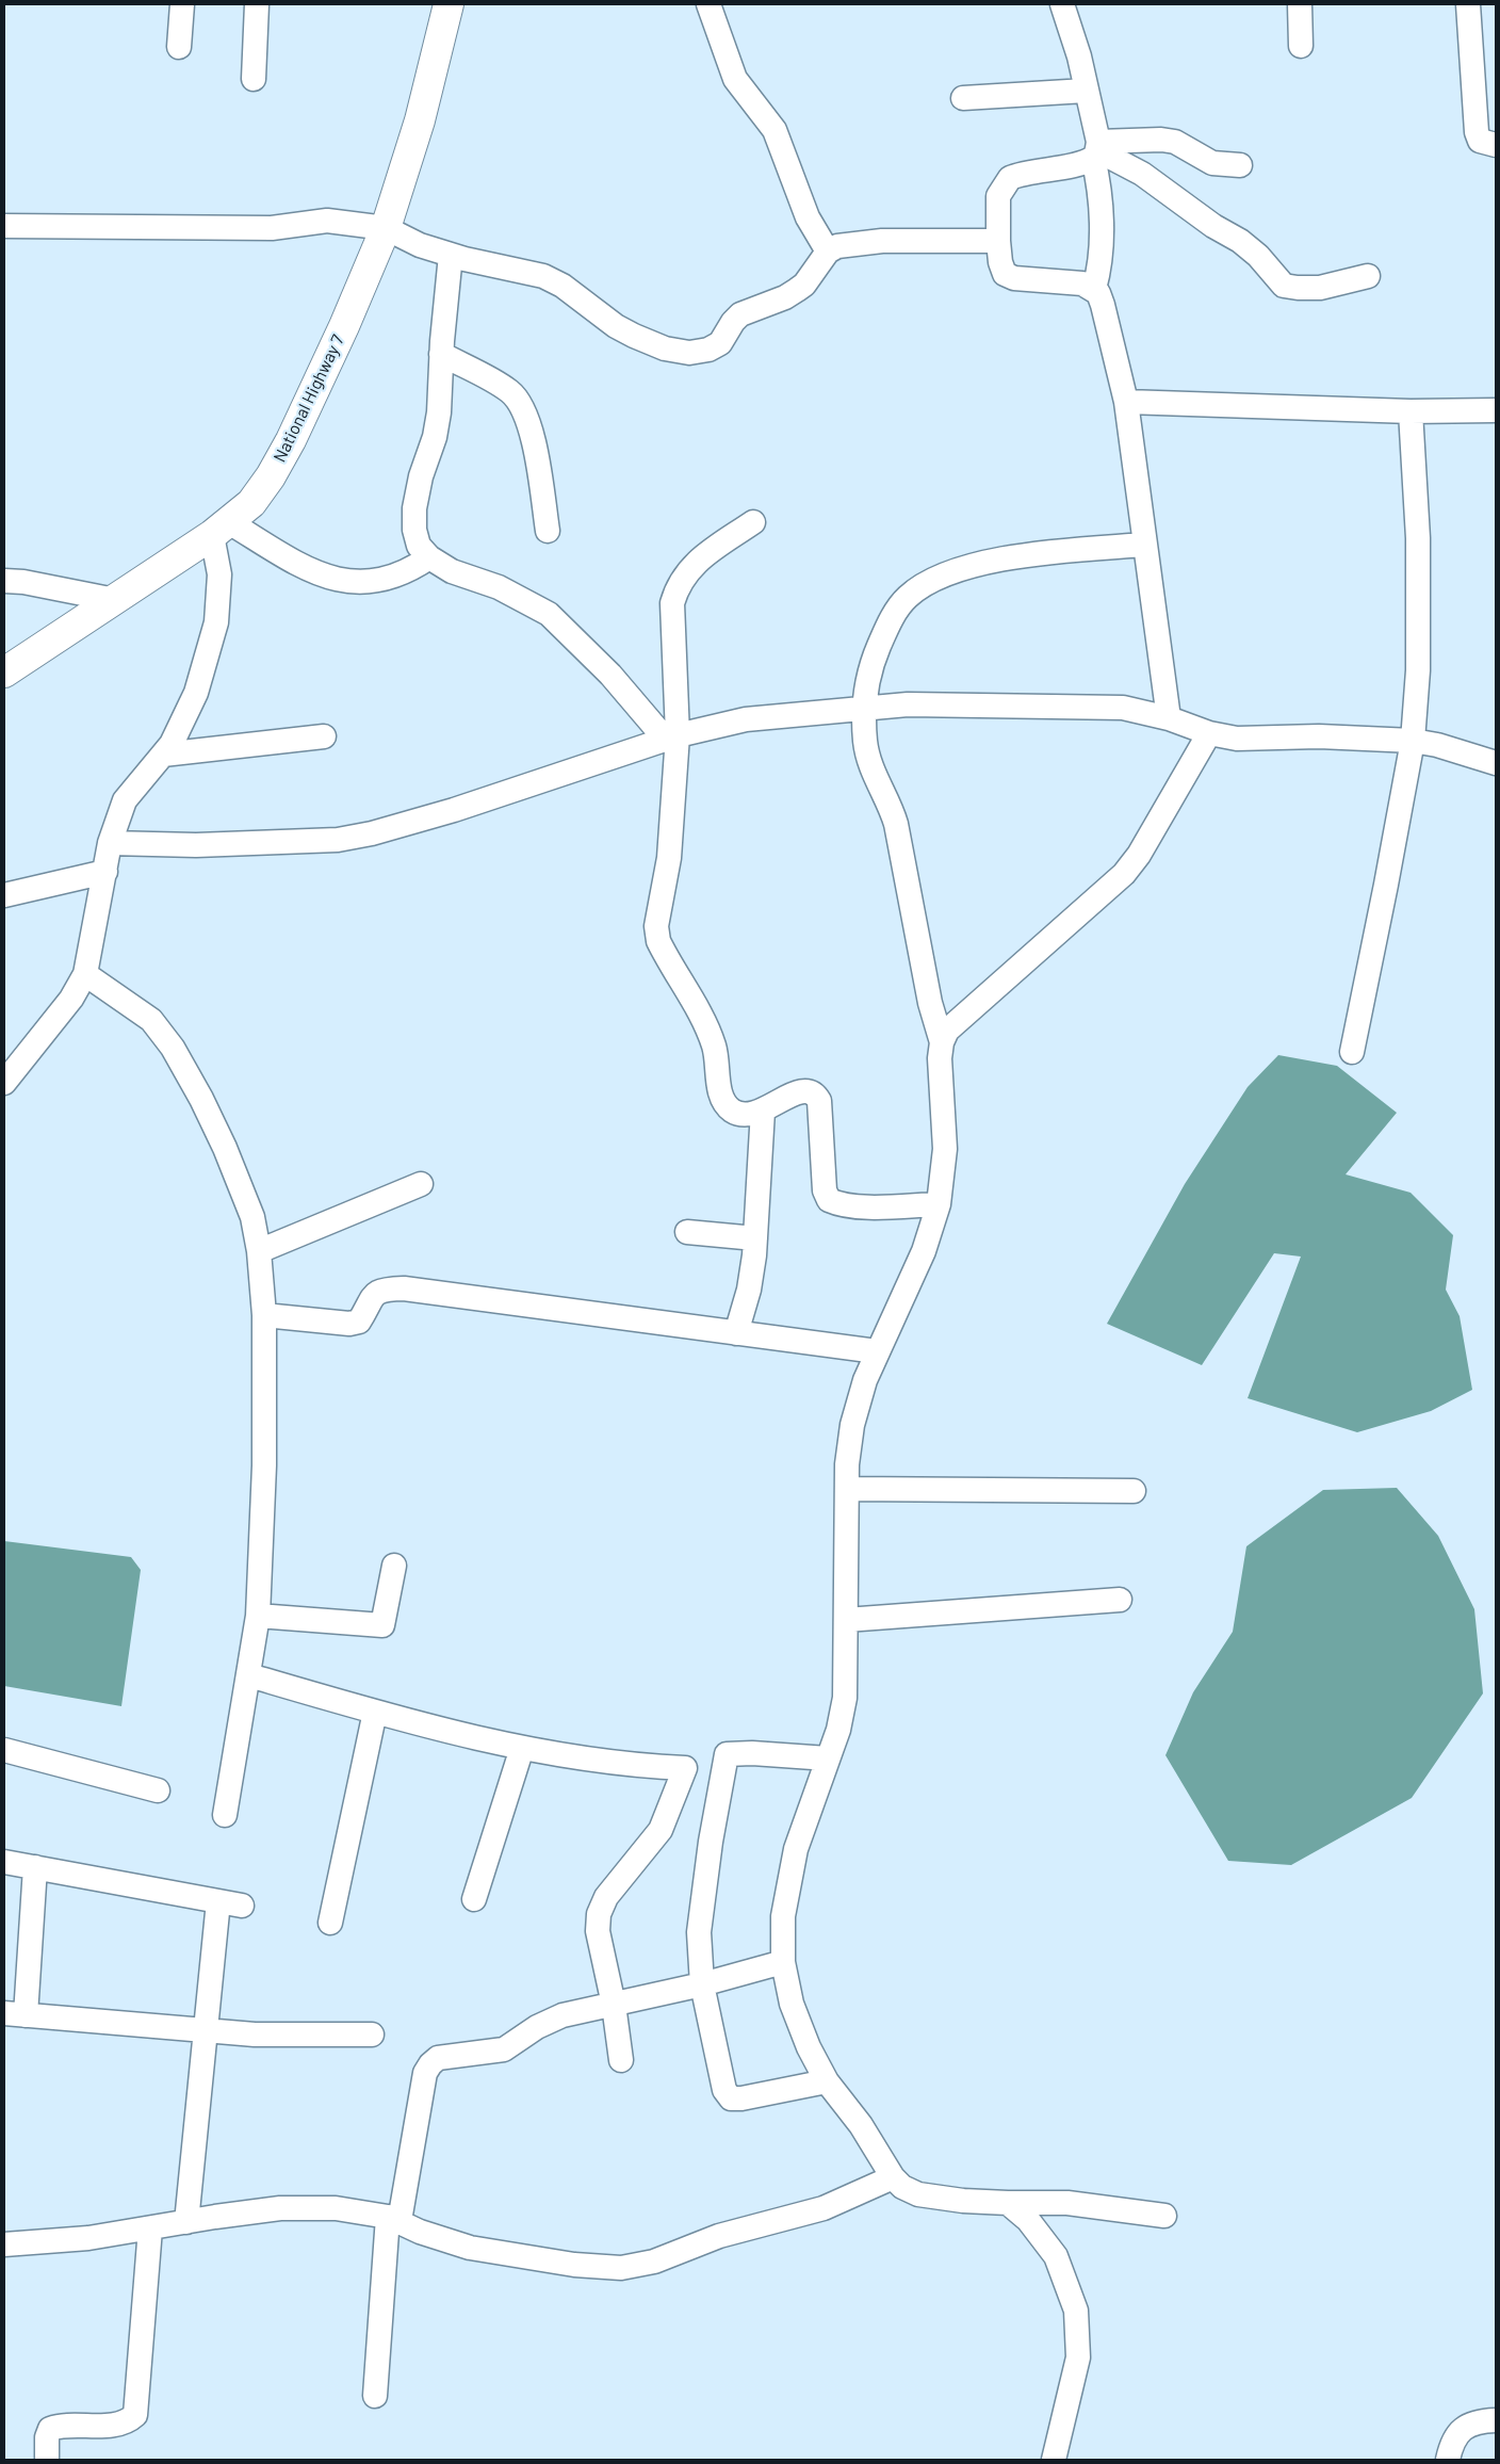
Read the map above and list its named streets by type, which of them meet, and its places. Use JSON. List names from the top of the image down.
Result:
{
  "streets": {
    "main road": ["National Highway 7"]
  }
}
